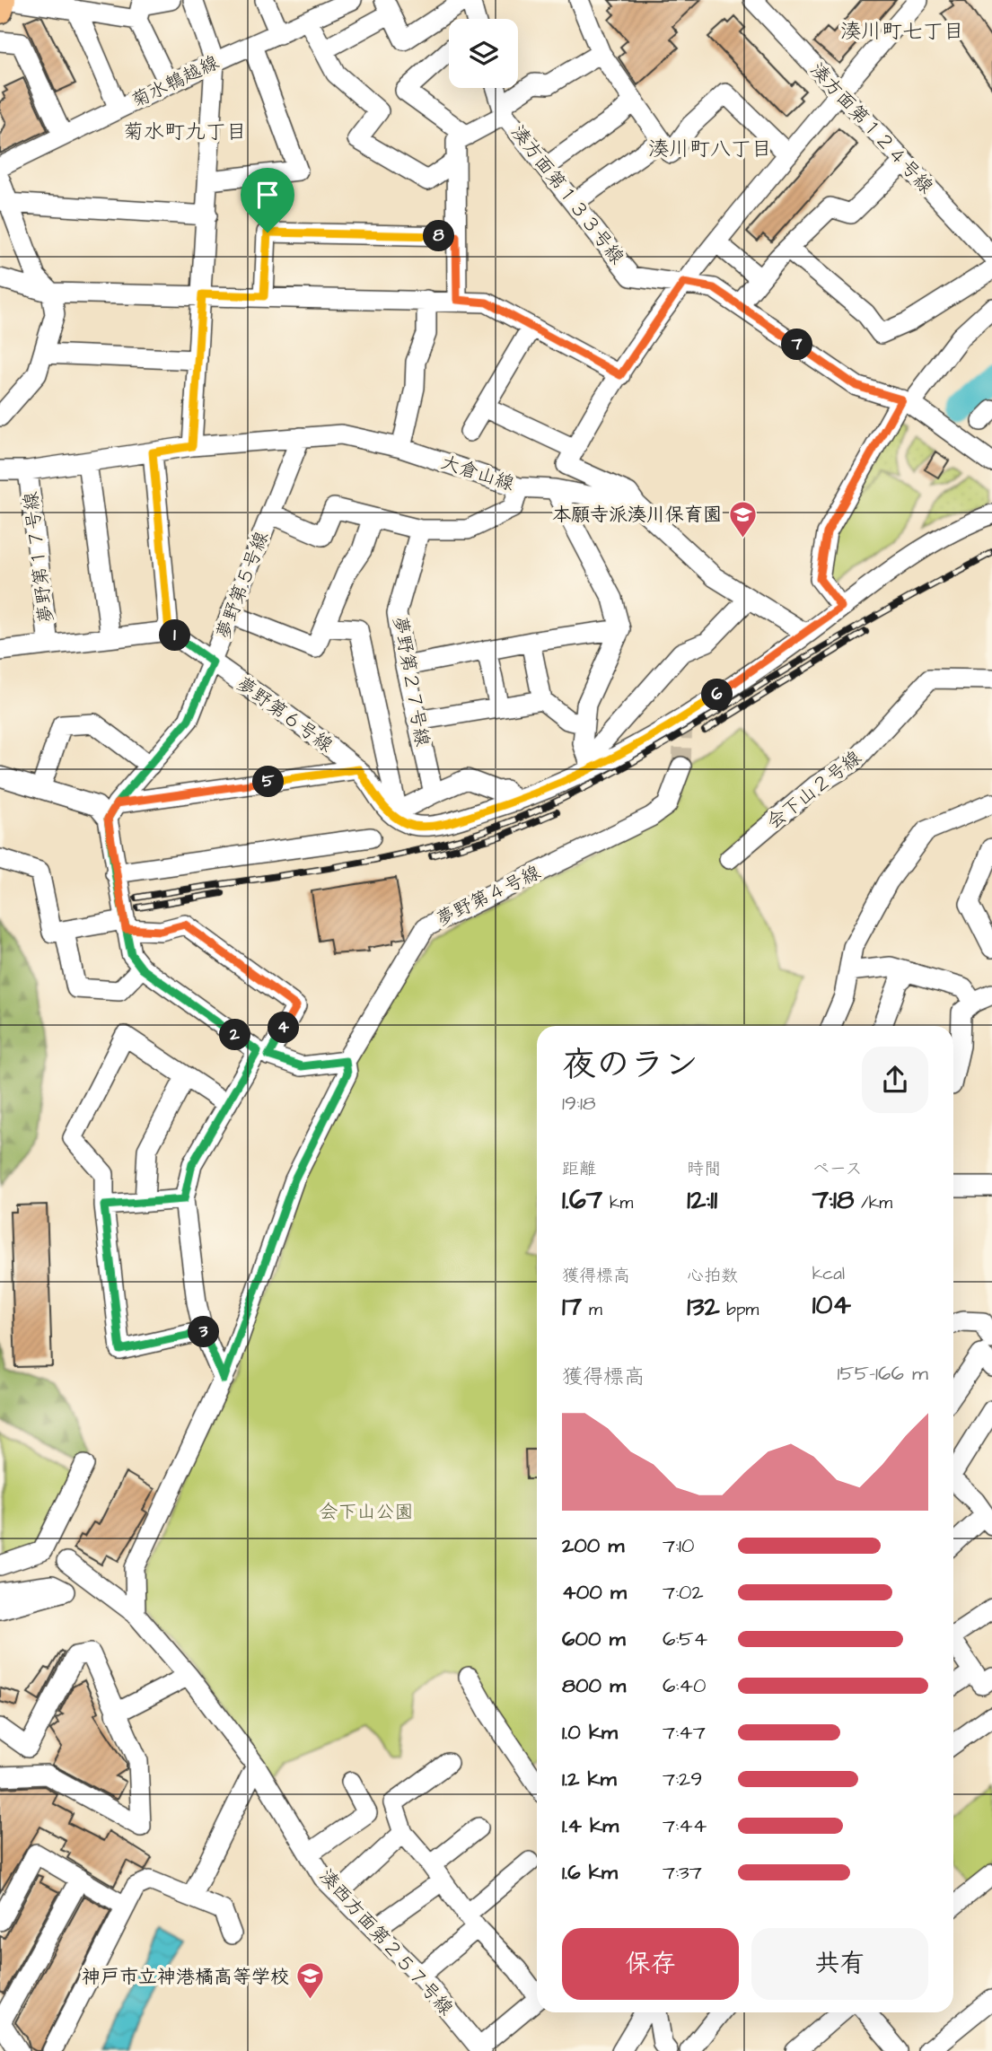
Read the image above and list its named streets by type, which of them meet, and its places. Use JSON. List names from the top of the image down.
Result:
{
  "streets": {
    "street": [
      "菊水鵯越線",
      "湊方面第１２４号線",
      "湊方面第１３３号線",
      "大倉山線",
      "夢野第１７号線",
      "夢野第５号線",
      "夢野第２７号線",
      "夢野第６号線",
      "会下山２号線",
      "夢野第４号線",
      "湊西方面第２５７号線"
    ]
  },
  "crossings": [
    ["大倉山線", "夢野第１７号線"],
    ["大倉山線", "夢野第５号線"],
    ["夢野第５号線", "夢野第６号線"],
    ["夢野第４号線", "湊西方面第２５７号線"]
  ],
  "districts": ["湊川町七丁目", "菊水町九丁目", "湊川町八丁目"],
  "parks": ["会下山公園"],
  "places": {
    "school or university": ["本願寺派湊川保育園", "神戸市立神港橘高等学校"]
  },
  "page": {
    "pins": [
      "8",
      "7",
      "1",
      "6",
      "5",
      "4",
      "2",
      "3"
    ],
    "heading": ["夜のラン", "19:18"],
    "stats": [
      ["距離", "1.67 km"],
      ["時間", "12:11"],
      ["ペース", "7:18 /km"],
      ["獲得標高", "17 m"],
      ["心拍数", "132 bpm"],
      ["kcal", "104"]
    ],
    "chart": ["獲得標高", "155–166 m"],
    "list": [
      {
        "name": "200 m",
        "note": "7:10"
      },
      {
        "name": "400 m",
        "note": "7:02"
      },
      {
        "name": "600 m",
        "note": "6:54"
      },
      {
        "name": "800 m",
        "note": "6:40"
      },
      {
        "name": "1.0 km",
        "note": "7:47"
      },
      {
        "name": "1.2 km",
        "note": "7:29"
      },
      {
        "name": "1.4 km",
        "note": "7:44"
      },
      {
        "name": "1.6 km",
        "note": "7:37"
      }
    ],
    "buttons": ["保存", "共有"]
  }
}
